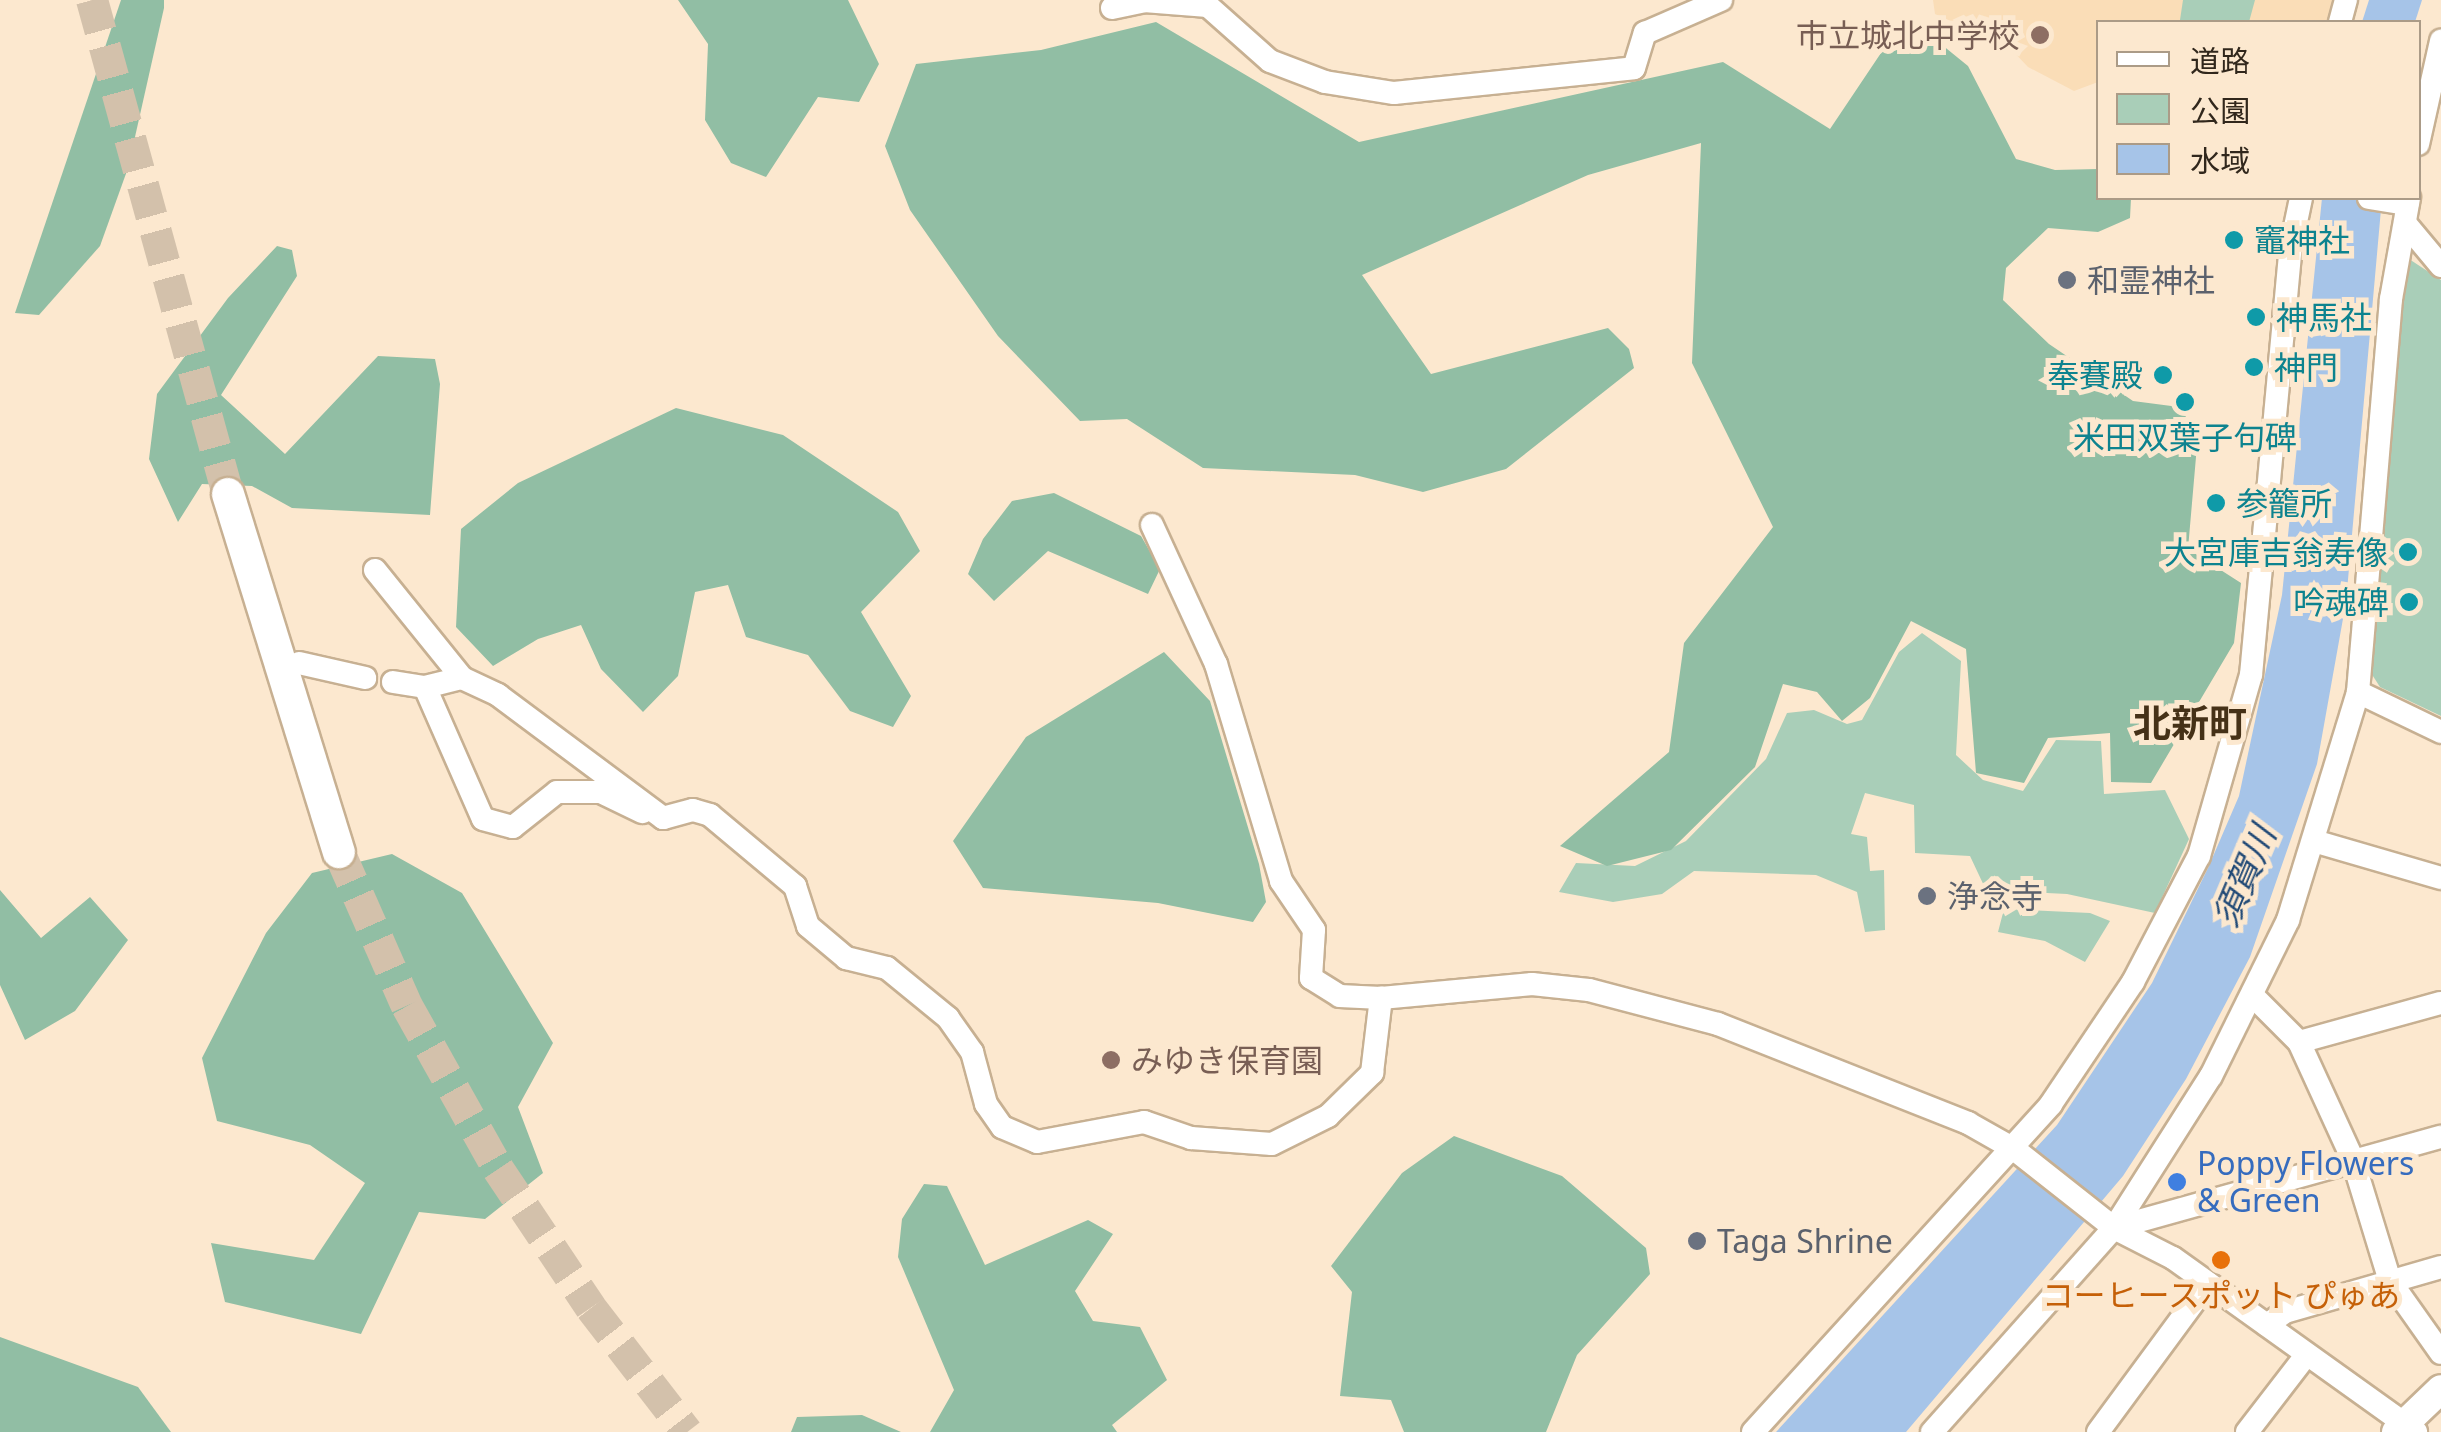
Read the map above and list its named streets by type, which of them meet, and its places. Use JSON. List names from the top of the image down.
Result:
{
  "districts": ["北新町"],
  "water": ["須賀川"],
  "places": [
    "市立城北中学校",
    "竈神社",
    "和霊神社",
    "神馬社",
    "神門",
    "奉賽殿",
    "米田双葉子句碑",
    "参籠所",
    "大宮庫吉翁寿像",
    "吟魂碑",
    "浄念寺",
    "みゆき保育園",
    "Poppy Flowers & Green",
    "Taga Shrine",
    "コーヒースポット ぴゅあ"
  ],
  "legend": ["道路", "公園", "水域"]
}
